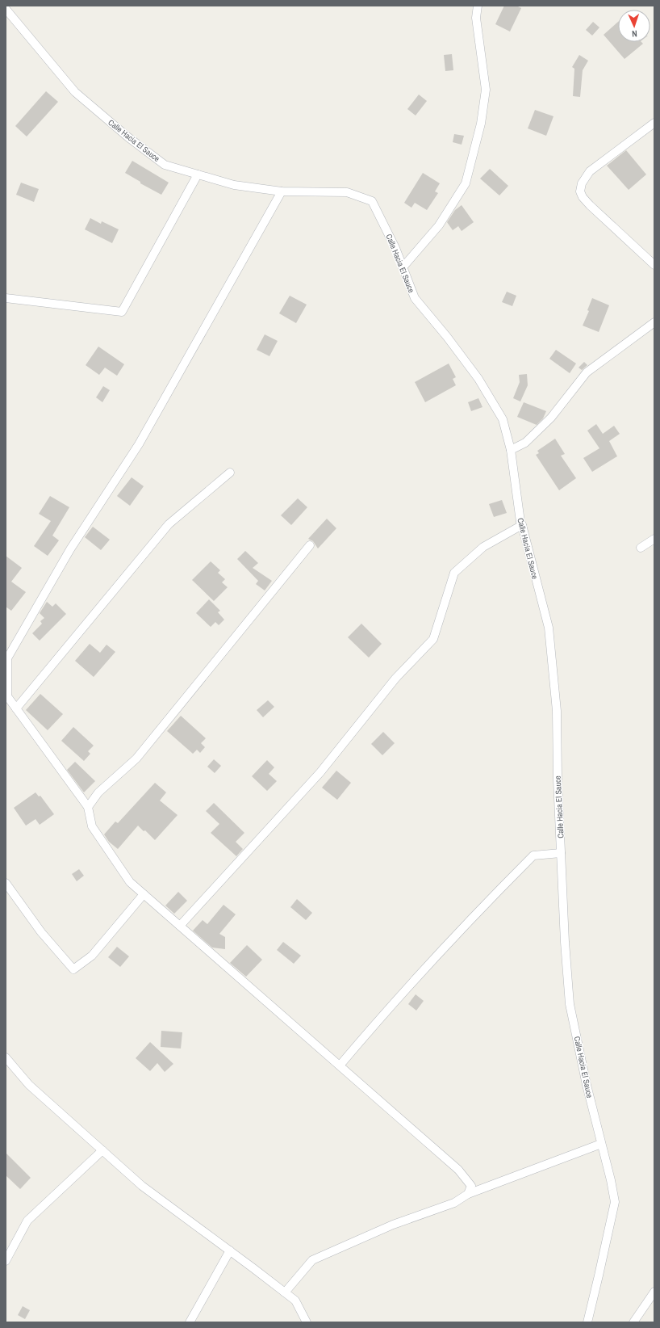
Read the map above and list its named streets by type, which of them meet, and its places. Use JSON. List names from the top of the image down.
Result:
{
  "streets": {
    "street": ["Calle Hacia El Sauce"]
  },
  "north": "bottom"
}
